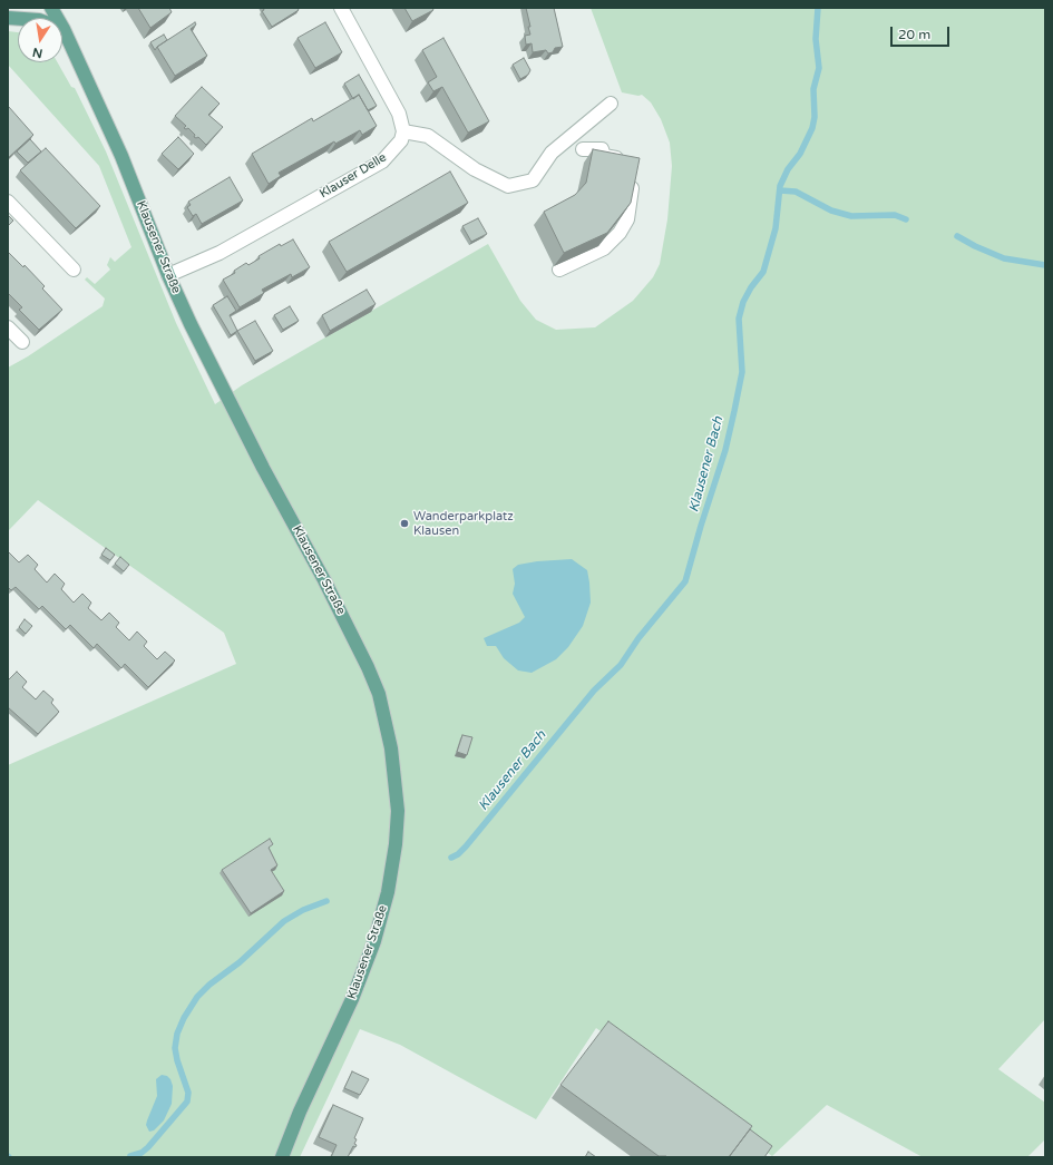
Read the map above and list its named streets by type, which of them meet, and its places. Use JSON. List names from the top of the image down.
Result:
{
  "streets": {
    "main road": ["Klausener Straße"],
    "street": ["Klauser Delle"]
  },
  "crossings": [
    ["Klauser Delle", "Klausener Straße"]
  ],
  "water": ["Klausener Bach"],
  "places": ["Wanderparkplatz Klausen"],
  "scale_bar": "20 m",
  "north": "bottom"
}
